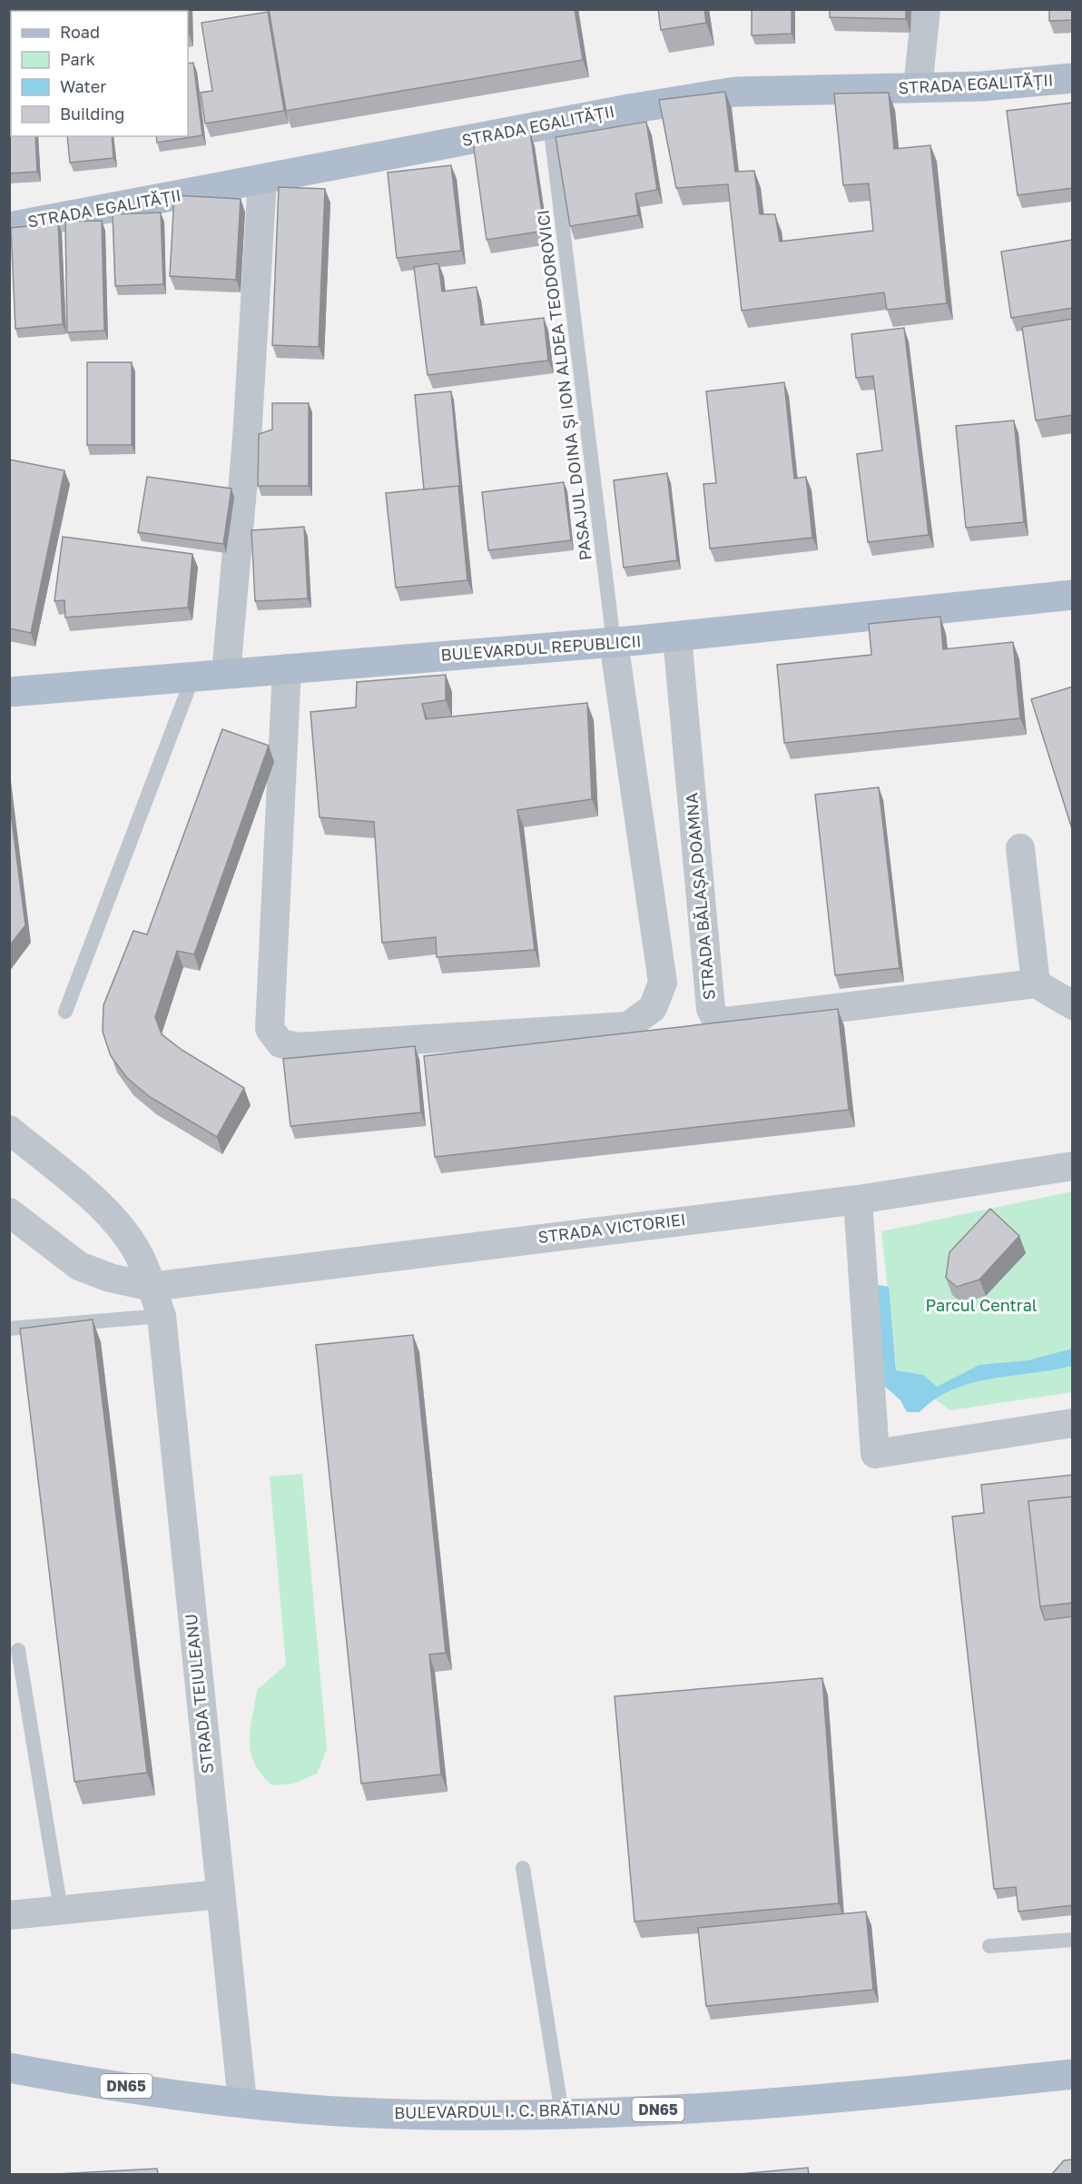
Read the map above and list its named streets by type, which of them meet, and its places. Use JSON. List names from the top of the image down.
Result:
{
  "streets": {
    "main road": [
      "STRADA EGALITĂȚII",
      "BULEVARDUL REPUBLICII",
      "DN65",
      "BULEVARDUL I. C. BRĂTIANU"
    ],
    "street": ["STRADA BĂLAȘA DOAMNA", "STRADA VICTORIEI", "STRADA TEIULEANU"],
    "lane": ["PASAJUL DOINA ȘI ION ALDEA TEODOROVICI"]
  },
  "crossings": [
    ["STRADA EGALITĂȚII", "PASAJUL DOINA ȘI ION ALDEA TEODOROVICI"],
    ["PASAJUL DOINA ȘI ION ALDEA TEODOROVICI", "BULEVARDUL REPUBLICII"],
    ["BULEVARDUL REPUBLICII", "STRADA BĂLAȘA DOAMNA"],
    ["STRADA VICTORIEI", "STRADA TEIULEANU"],
    ["STRADA TEIULEANU", "BULEVARDUL I. C. BRĂTIANU"]
  ],
  "parks": ["Parcul Central"],
  "legend": [
    "Road",
    "Park",
    "Water",
    "Building"
  ]
}
